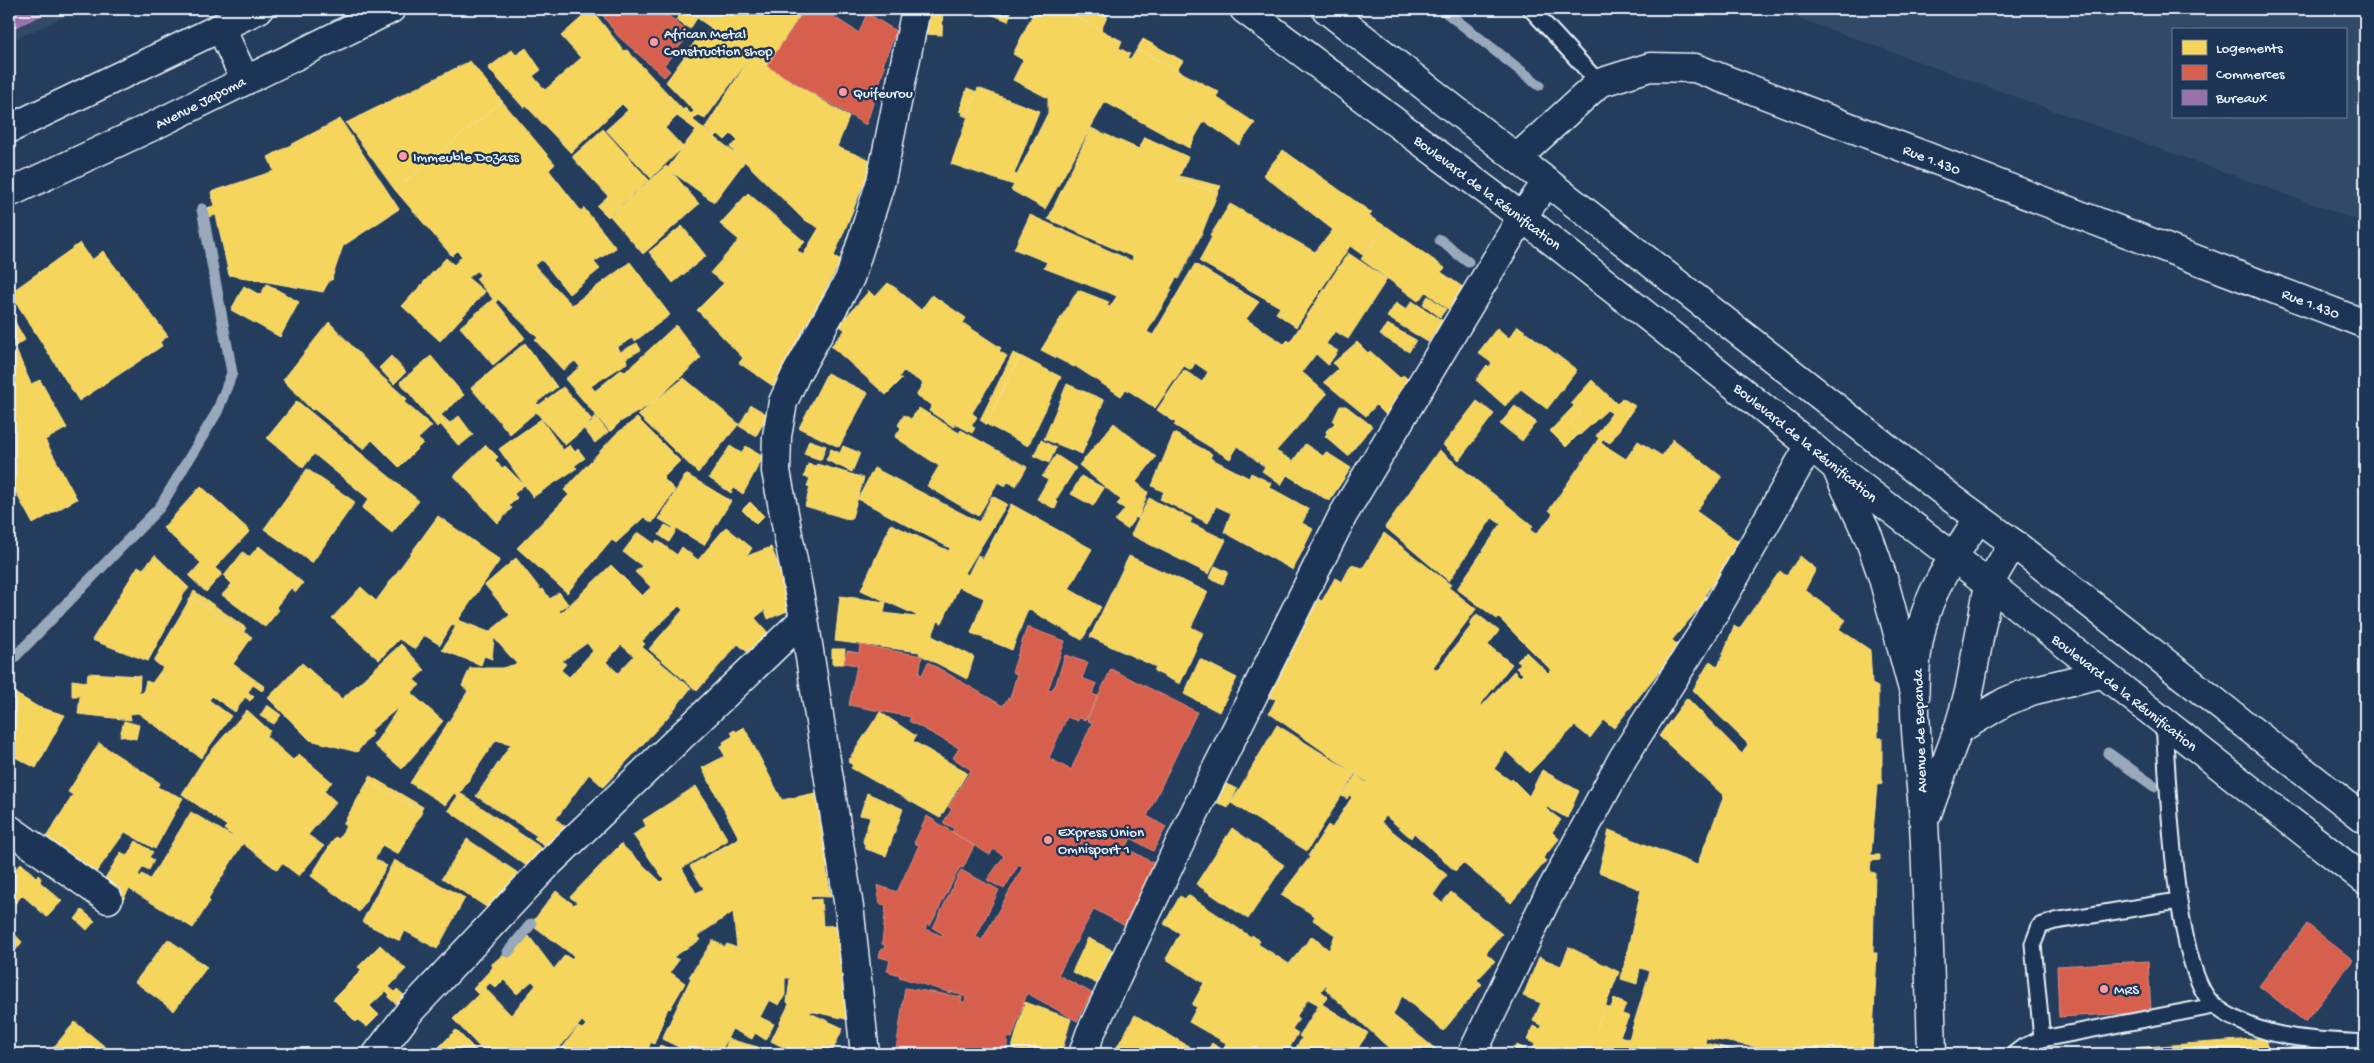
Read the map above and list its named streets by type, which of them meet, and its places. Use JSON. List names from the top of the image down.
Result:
{
  "streets": {
    "main road": [
      "Avenue Japoma",
      "Rue 1.430",
      "Boulevard de la Réunification",
      "Avenue de Bepanda"
    ]
  },
  "crossings": [
    ["Boulevard de la Réunification", "Avenue de Bepanda"]
  ],
  "places": [
    "African Metal Construction shop",
    "Quifeurou",
    "Immeuble Dozass",
    "Express Union Omnisport 1",
    "MRS"
  ],
  "legend": ["Logements", "Commerces", "Bureaux"]
}
